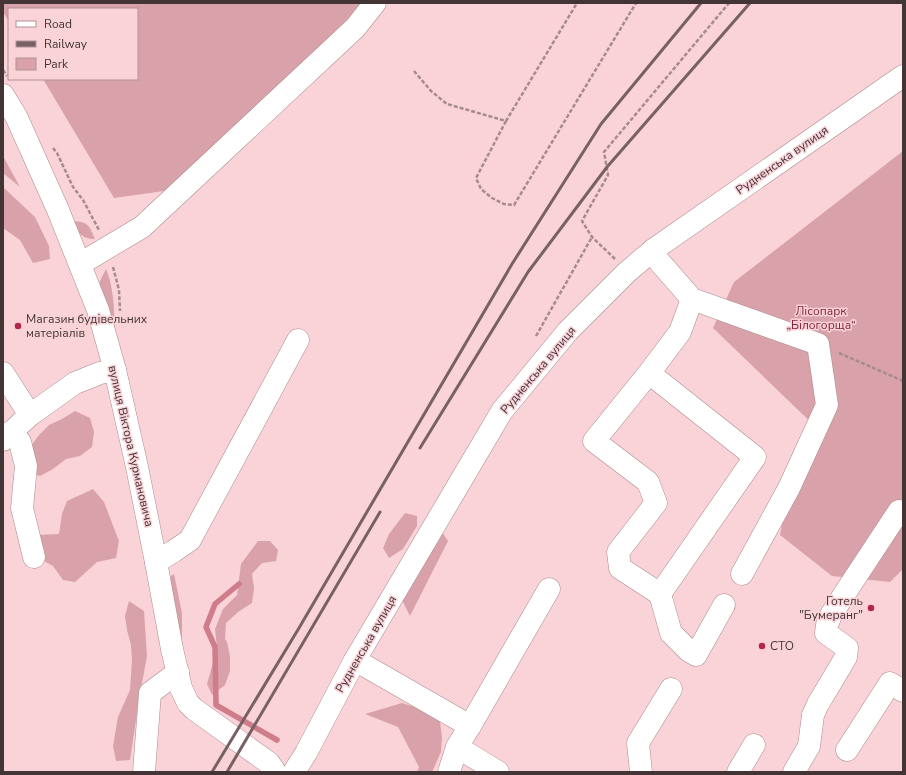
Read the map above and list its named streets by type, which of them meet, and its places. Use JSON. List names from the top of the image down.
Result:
{
  "streets": {
    "street": ["Рудненська вулиця", "вулиця Віктора Курмановича"]
  },
  "parks": ["Лісопарк „Білогорща“"],
  "places": ["Магазин будівельних матеріалів", "Готель \"Бумеранг\"", "СТО"],
  "legend": ["Road", "Railway", "Park"]
}
